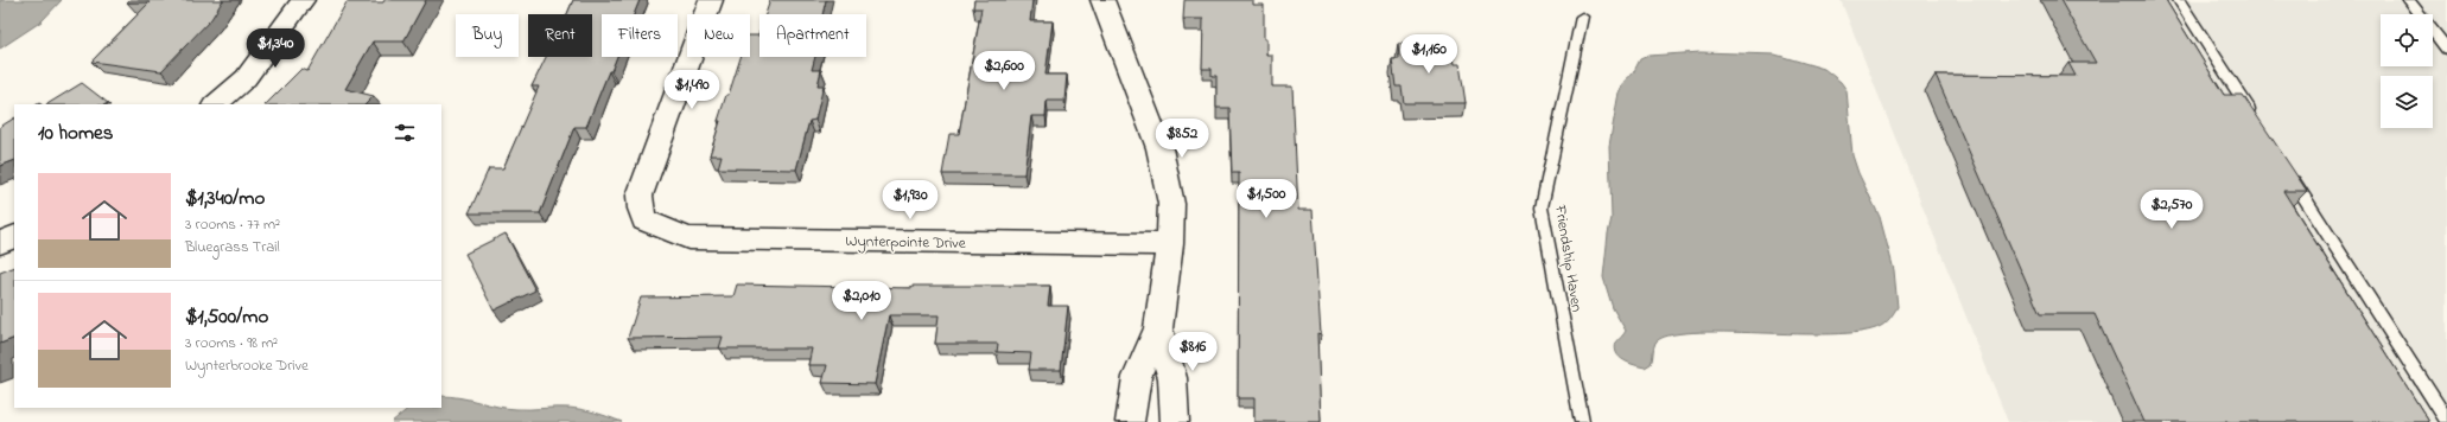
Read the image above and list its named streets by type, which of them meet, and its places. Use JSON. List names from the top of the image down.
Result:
{
  "streets": {
    "street": ["Wynterpointe Drive"],
    "lane": ["Friendship Haven"]
  },
  "page": {
    "chip": [
      "Buy",
      "Rent",
      "Filters",
      "New",
      "Apartment"
    ],
    "price": [
      "$1,340",
      "$1,160",
      "$2,600",
      "$1,490",
      "$852",
      "$1,500",
      "$1,930",
      "$2,570",
      "$2,010",
      "$816"
    ],
    "heading": "10 homes",
    "list": [
      {
        "name": "$1,340/mo",
        "note": "3 rooms · 77 m² · Bluegrass Trail"
      },
      {
        "name": "$1,500/mo",
        "note": "3 rooms · 98 m² · Wynterbrooke Drive"
      }
    ]
  }
}
